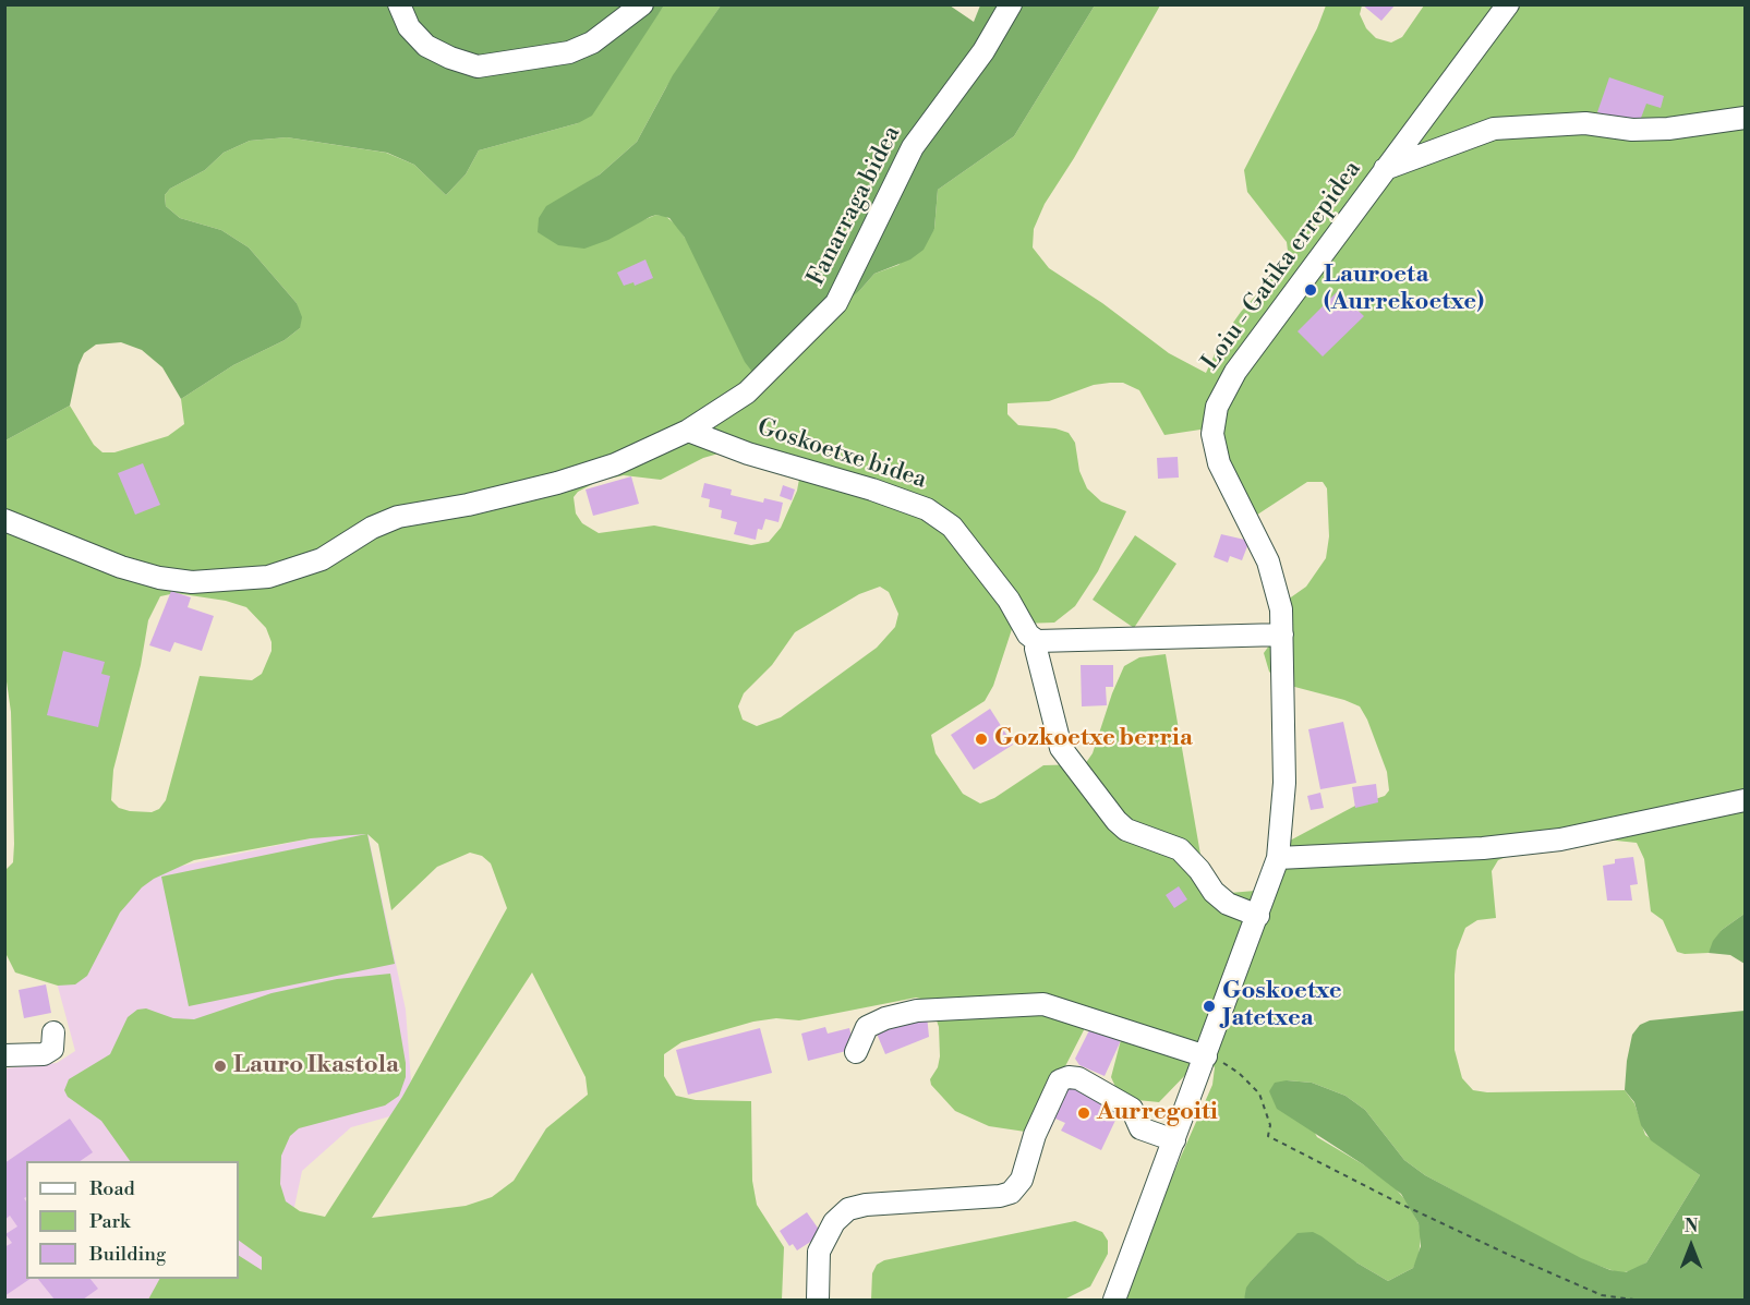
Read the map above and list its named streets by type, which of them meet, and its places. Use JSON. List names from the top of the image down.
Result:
{
  "streets": {
    "street": ["Fanarraga bidea", "Loiu - Gatika errepidea", "Goskoetxe bidea"]
  },
  "crossings": [
    ["Fanarraga bidea", "Goskoetxe bidea"],
    ["Loiu - Gatika errepidea", "Goskoetxe bidea"]
  ],
  "places": [
    "Lauroeta (Aurrekoetxe)",
    "Gozkoetxe berria",
    "Goskoetxe Jatetxea",
    "Lauro Ikastola",
    "Aurregoiti"
  ],
  "legend": ["Road", "Park", "Building"],
  "north": "top"
}
